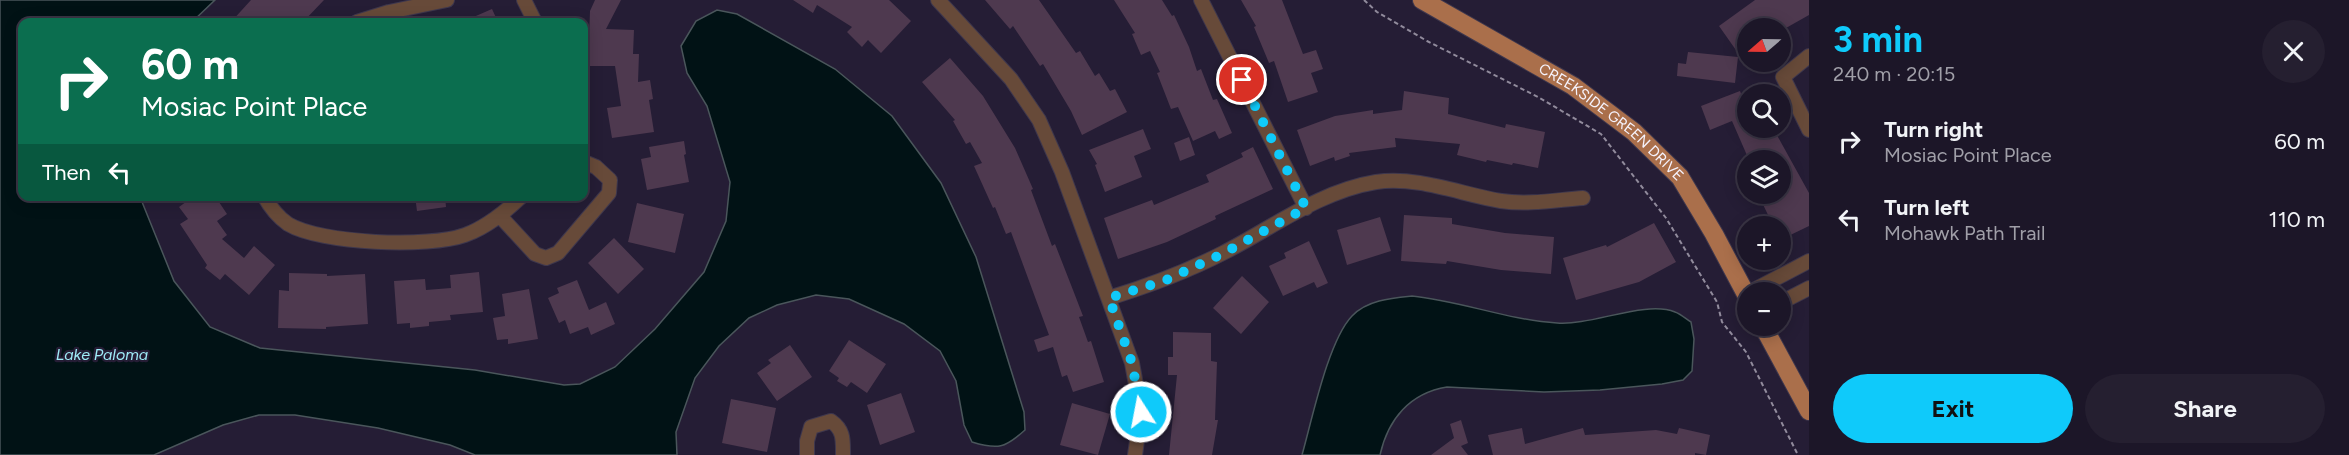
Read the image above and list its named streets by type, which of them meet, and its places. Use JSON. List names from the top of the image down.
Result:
{
  "streets": {
    "main road": ["CREEKSIDE GREEN DRIVE"]
  },
  "water": ["Lake Paloma"],
  "north": "left",
  "page": {
    "heading": ["3 min", "240 m · 20:15"],
    "map_buttons": ["+", "−"],
    "turn": ["60 m", "Mosiac Point Place"],
    "list": [
      {
        "name": "Turn right",
        "note": "Mosiac Point Place",
        "value": "60 m"
      },
      {
        "name": "Turn left",
        "note": "Mohawk Path Trail",
        "value": "110 m"
      }
    ],
    "then": "Then",
    "buttons": ["Exit", "Share"]
  }
}
